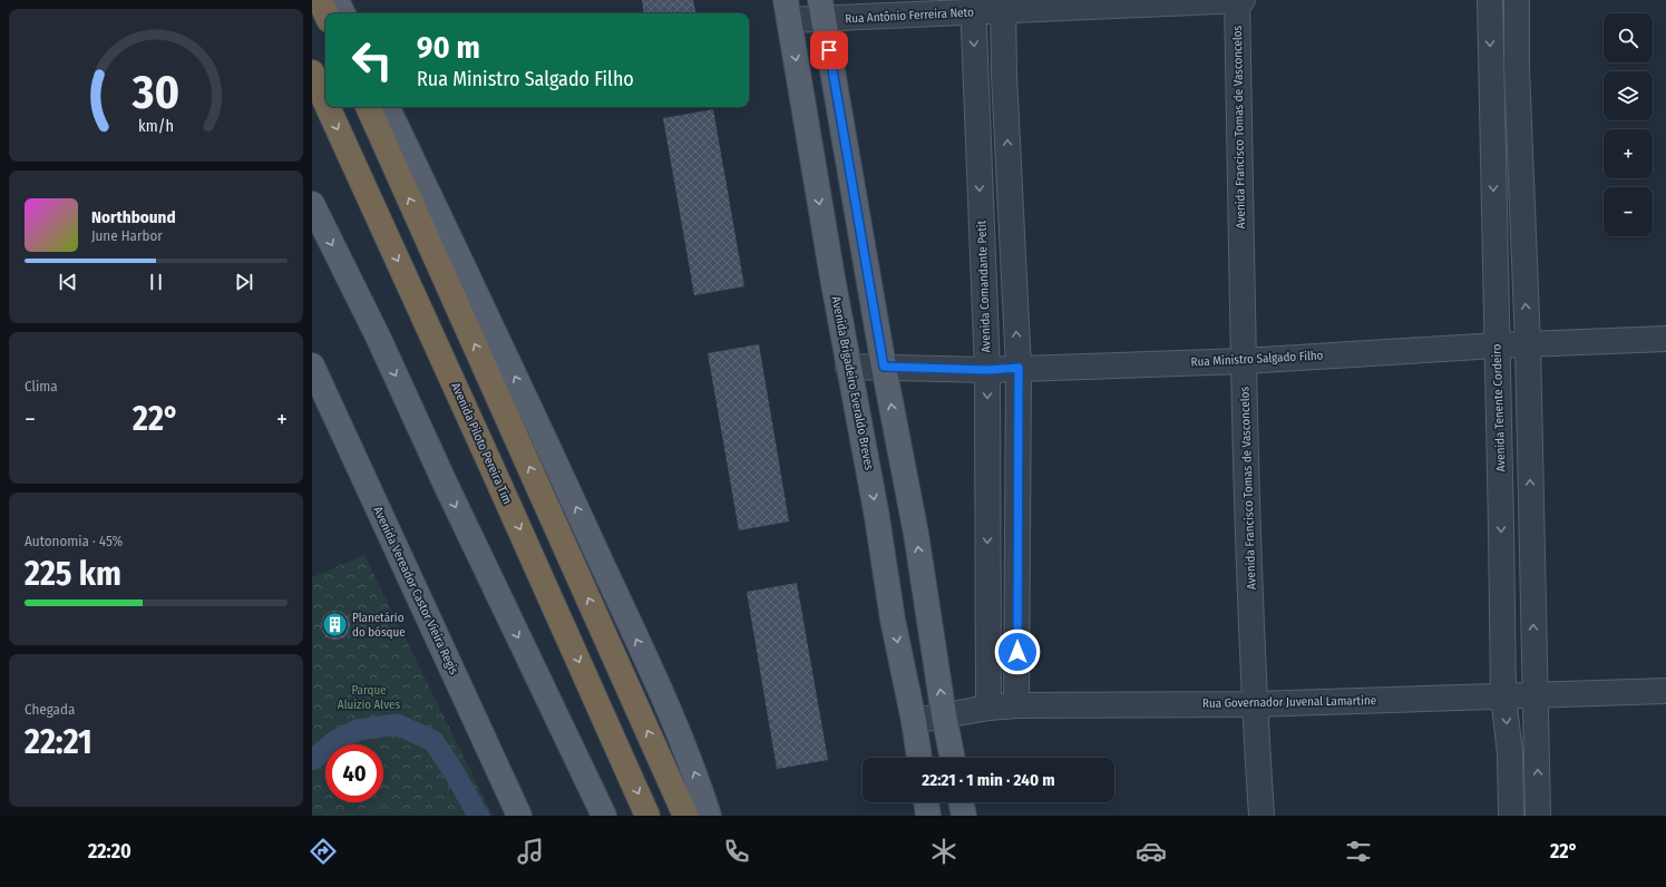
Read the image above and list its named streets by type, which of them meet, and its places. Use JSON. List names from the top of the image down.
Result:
{
  "streets": {
    "highway": ["Avenida Piloto Pereira Tim"],
    "main road": ["Avenida Brigadeiro Everaldo Breves", "Avenida Vereador Castor Vieira Regis"],
    "street": [
      "Rua Antônio Ferreira Neto",
      "Avenida Francisco Tomas de Vasconcelos",
      "Avenida Comandante Petit",
      "Rua Ministro Salgado Filho",
      "Avenida Tenente Cordeiro",
      "Rua Governador Juvenal Lamartine"
    ]
  },
  "crossings": [
    ["Rua Antônio Ferreira Neto", "Avenida Francisco Tomas de Vasconcelos"],
    ["Rua Antônio Ferreira Neto", "Avenida Comandante Petit"],
    ["Rua Antônio Ferreira Neto", "Avenida Brigadeiro Everaldo Breves"],
    ["Avenida Francisco Tomas de Vasconcelos", "Rua Ministro Salgado Filho"],
    ["Avenida Francisco Tomas de Vasconcelos", "Rua Governador Juvenal Lamartine"],
    ["Avenida Comandante Petit", "Rua Ministro Salgado Filho"],
    ["Avenida Comandante Petit", "Rua Governador Juvenal Lamartine"],
    ["Rua Ministro Salgado Filho", "Avenida Brigadeiro Everaldo Breves"],
    ["Rua Ministro Salgado Filho", "Avenida Tenente Cordeiro"],
    ["Avenida Brigadeiro Everaldo Breves", "Rua Governador Juvenal Lamartine"],
    ["Avenida Tenente Cordeiro", "Rua Governador Juvenal Lamartine"]
  ],
  "parks": ["Parque Aluízio Alves"],
  "places": {
    "building": ["Planetário do bósque"]
  },
  "page": {
    "map_buttons": ["+", "−"],
    "turn": ["90 m", "Rua Ministro Salgado Filho"],
    "song": ["Northbound", "June Harbor"],
    "tile": [
      "Clima",
      ["Autonomia · 45%", "225 km"],
      ["Chegada", "22:21"]
    ],
    "heat": ["−", "22°", "+"],
    "limit": "40",
    "trip": "22:21 · 1 min · 240 m",
    "tabs": ["22:20", "22°"],
    "gauge": ["30", "km/h"]
  }
}
